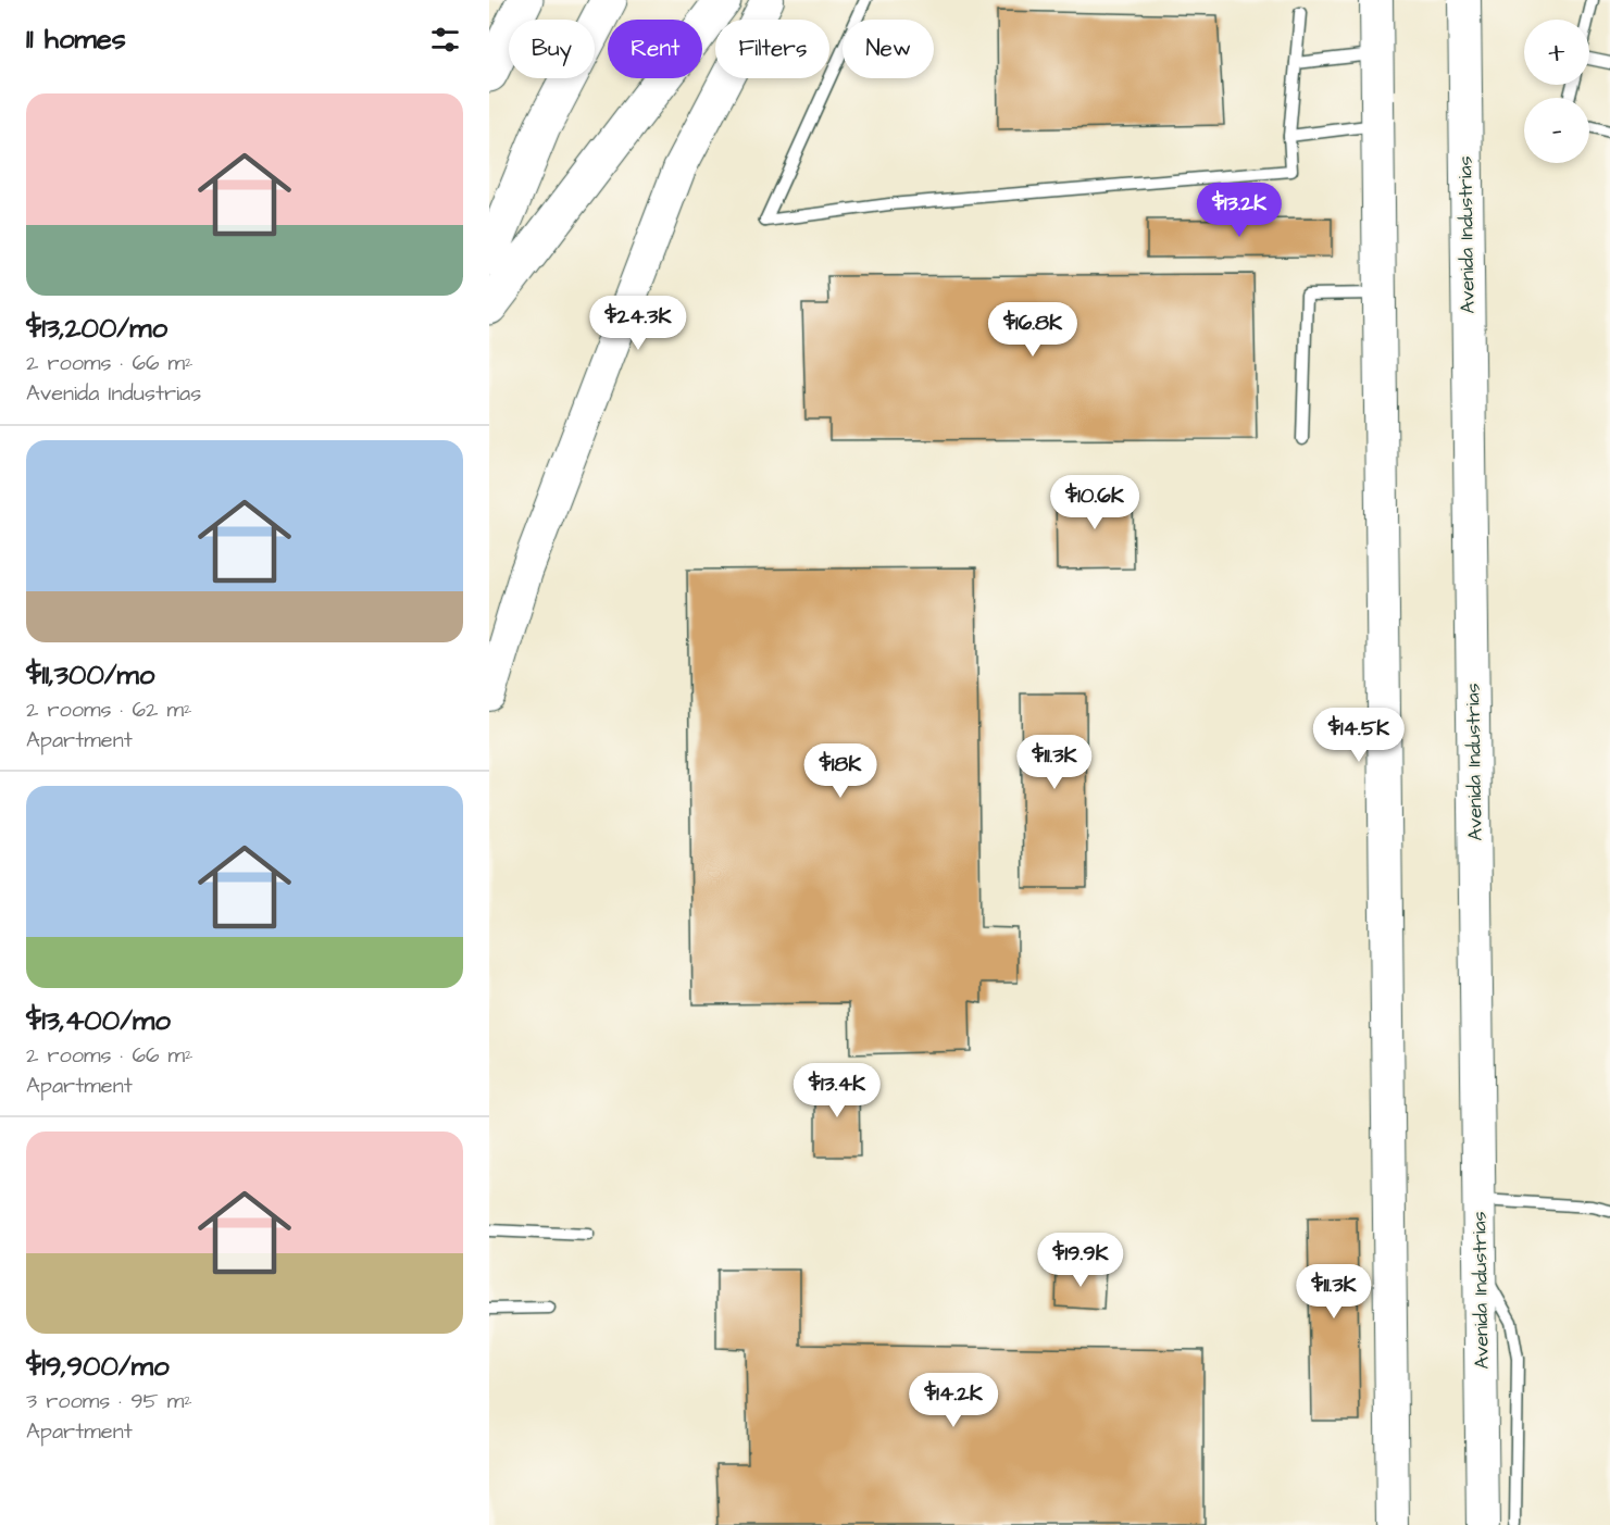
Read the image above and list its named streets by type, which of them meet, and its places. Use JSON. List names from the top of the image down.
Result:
{
  "streets": {
    "main road": ["Avenida Industrias"]
  },
  "page": {
    "heading": "11 homes",
    "map_buttons": ["+", "−"],
    "chip": [
      "Buy",
      "Rent",
      "Filters",
      "New"
    ],
    "list": [
      {
        "name": "$13,200/mo",
        "note": "2 rooms · 66 m² · Avenida Industrias"
      },
      {
        "name": "$11,300/mo",
        "note": "2 rooms · 62 m² · Apartment"
      },
      {
        "name": "$13,400/mo",
        "note": "2 rooms · 66 m² · Apartment"
      },
      {
        "name": "$19,900/mo",
        "note": "3 rooms · 95 m² · Apartment"
      }
    ],
    "price": [
      "$13.2K",
      "$24.3K",
      "$16.8K",
      "$10.6K",
      "$14.5K",
      "$11.3K",
      "$18K",
      "$13.4K",
      "$19.9K",
      "$11.3K",
      "$14.2K"
    ]
  }
}
